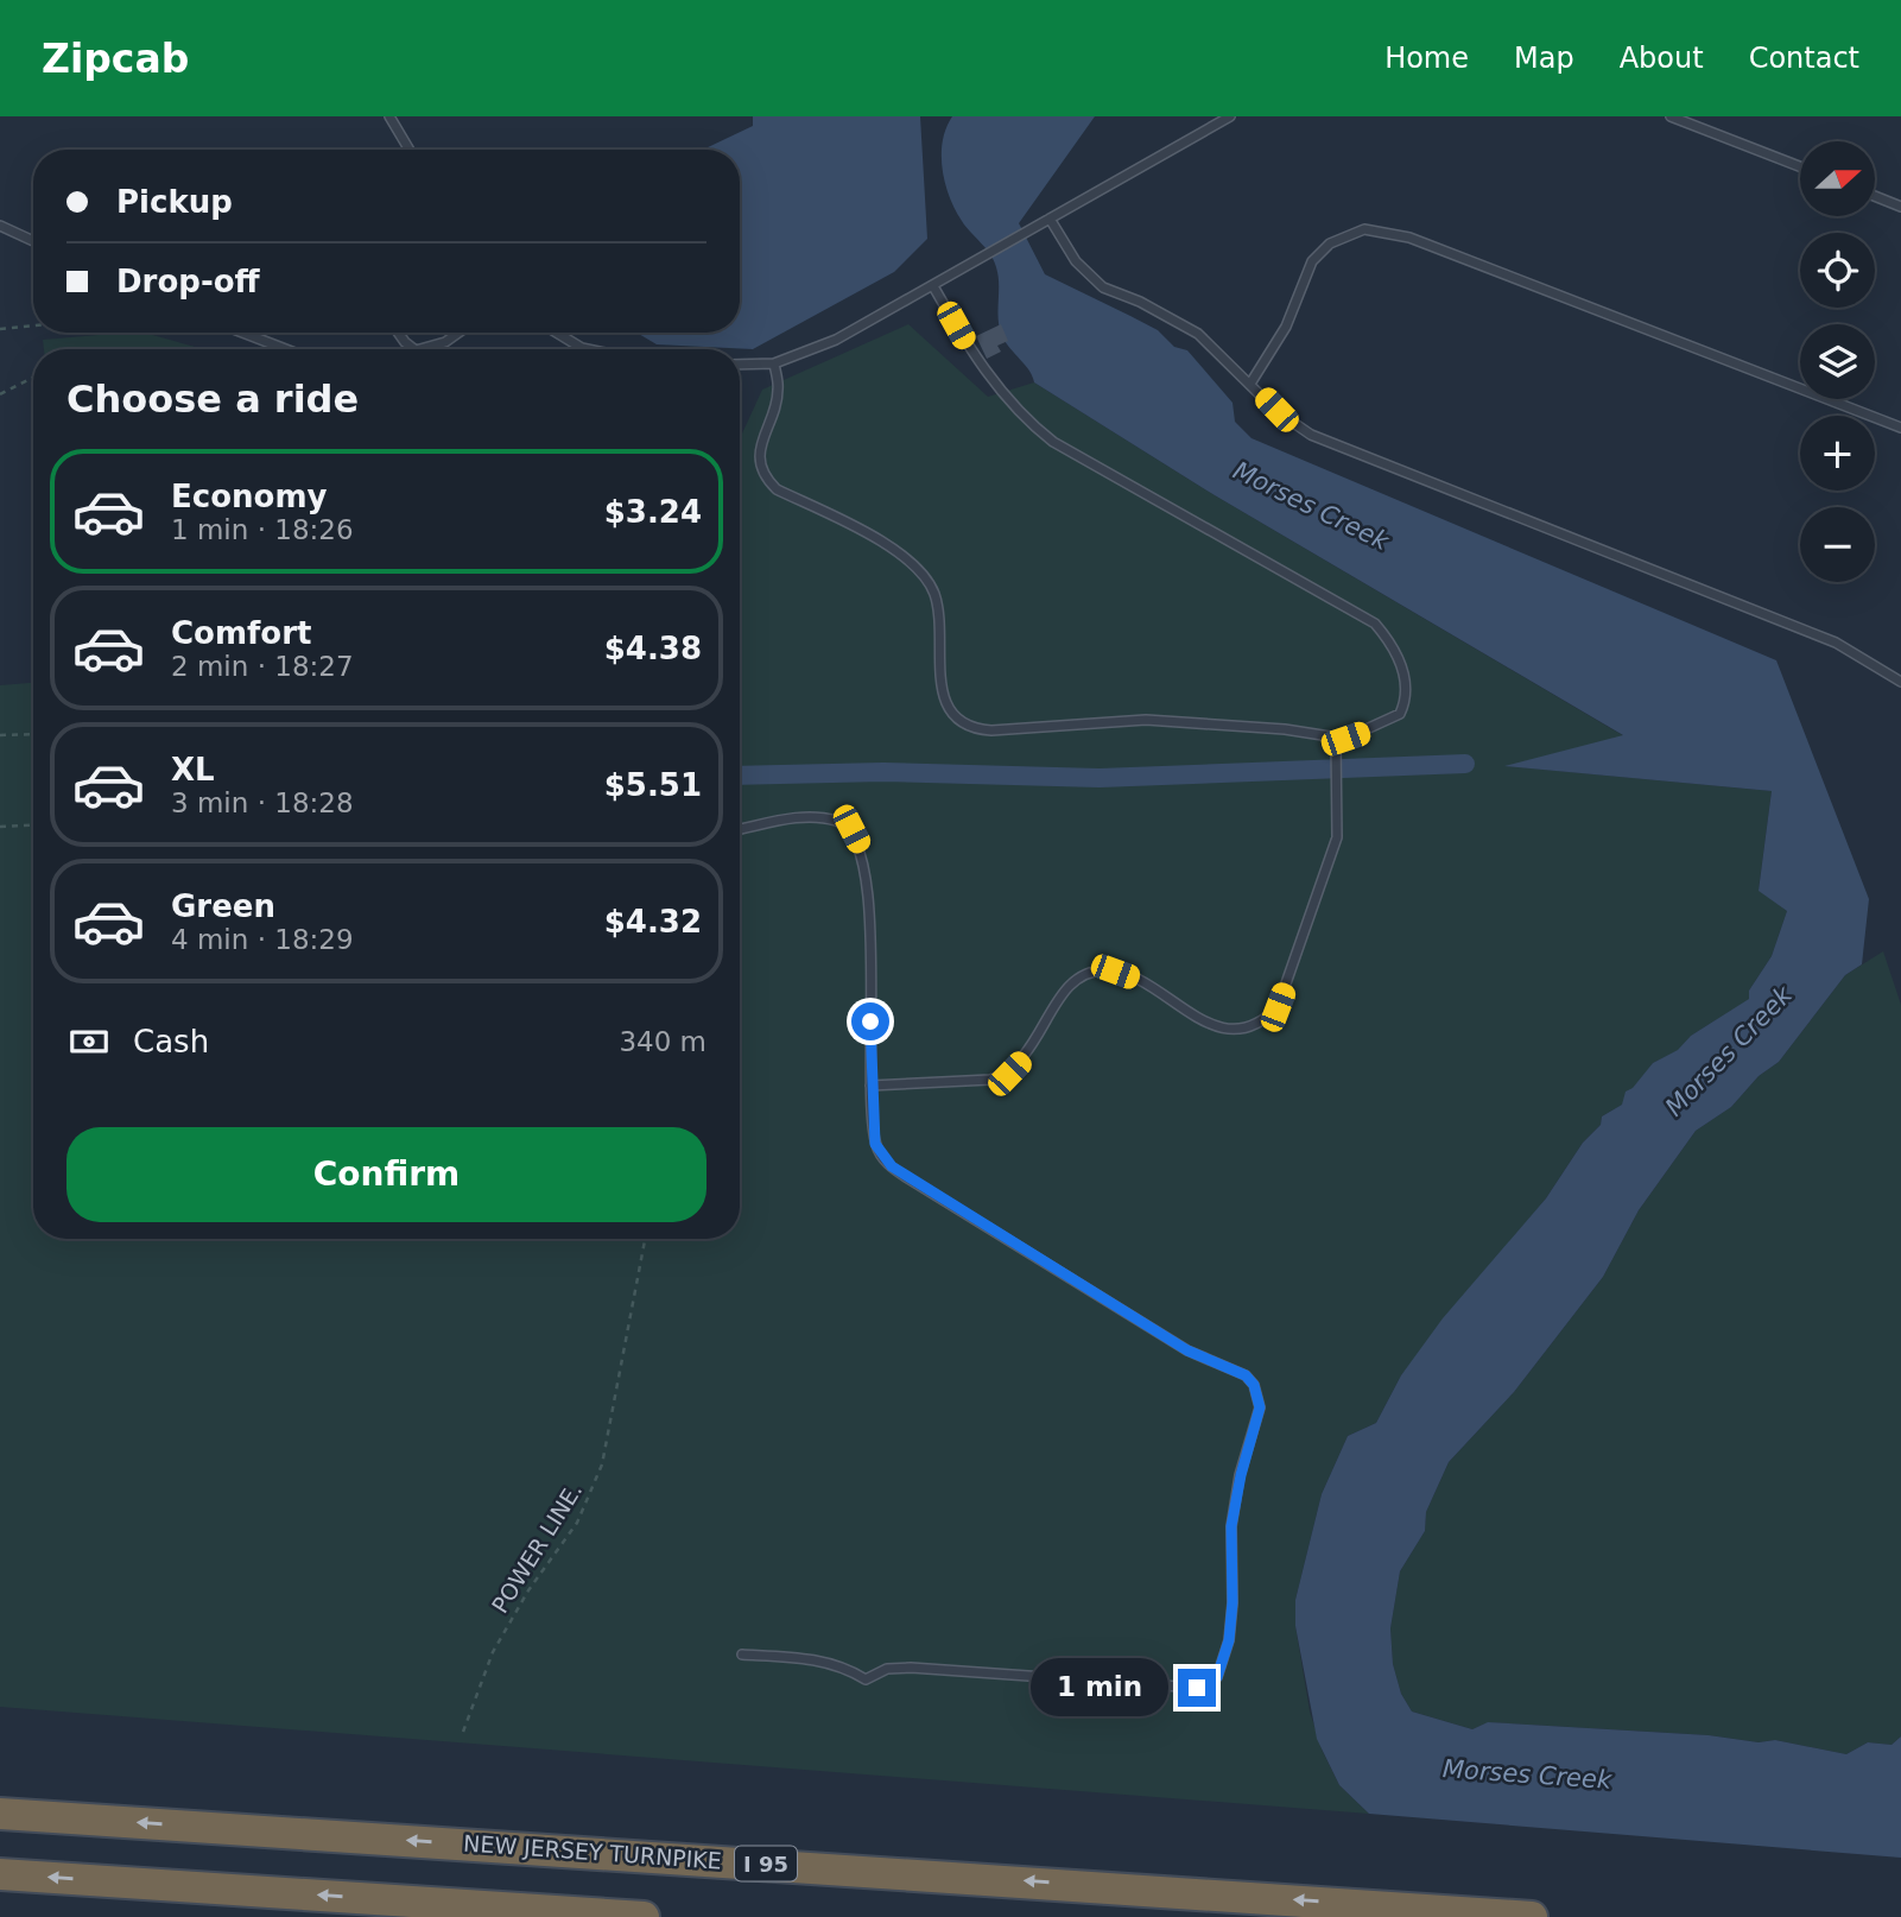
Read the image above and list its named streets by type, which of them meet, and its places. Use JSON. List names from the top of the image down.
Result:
{
  "streets": {
    "highway": ["NEW JERSEY TURNPIKE", "I 95"],
    "path": ["POWER LINE."]
  },
  "water": ["Morses Creek"],
  "north": "right",
  "page": {
    "header": "Zipcab",
    "nav": [
      "Home",
      "Map",
      "About",
      "Contact"
    ],
    "map_buttons": ["+", "−"],
    "banner": ["Pickup", "Drop-off"],
    "heading": "Choose a ride",
    "list": [
      {
        "name": "Economy",
        "note": "1 min · 18:26",
        "value": "$3.24"
      },
      {
        "name": "Comfort",
        "note": "2 min · 18:27",
        "value": "$4.38"
      },
      {
        "name": "XL",
        "note": "3 min · 18:28",
        "value": "$5.51"
      },
      {
        "name": "Green",
        "note": "4 min · 18:29",
        "value": "$4.32"
      }
    ],
    "pay": ["Cash", "340 m"],
    "buttons": "Confirm",
    "bubble": "1 min"
  }
}
